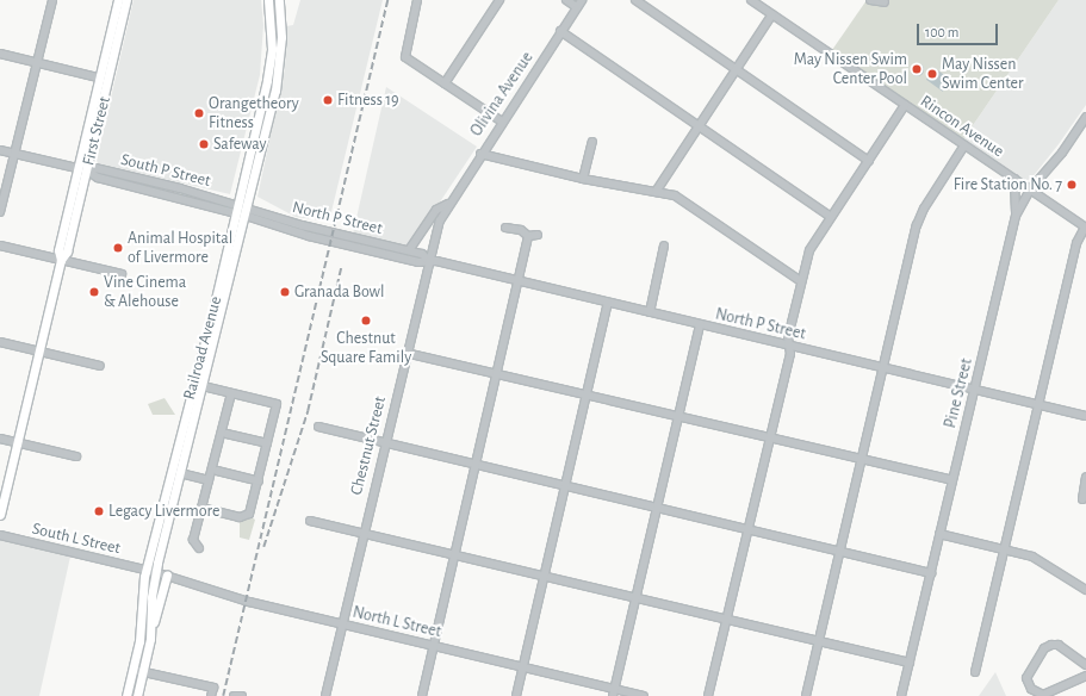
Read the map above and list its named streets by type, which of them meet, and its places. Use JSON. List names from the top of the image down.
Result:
{
  "streets": {
    "main road": ["First Street", "Railroad Avenue"],
    "street": [
      "Olivina Avenue",
      "Rincon Avenue",
      "South P Street",
      "North P Street",
      "Pine Street",
      "Chestnut Street",
      "South L Street",
      "North L Street"
    ]
  },
  "crossings": [
    ["Olivina Avenue", "Chestnut Street"],
    ["Rincon Avenue", "Pine Street"],
    ["First Street", "South P Street"],
    ["South P Street", "North P Street"],
    ["South P Street", "Railroad Avenue"],
    ["North P Street", "Railroad Avenue"],
    ["North P Street", "Pine Street"],
    ["North P Street", "Chestnut Street"],
    ["Railroad Avenue", "South L Street"],
    ["Railroad Avenue", "North L Street"],
    ["Chestnut Street", "North L Street"],
    ["South L Street", "North L Street"]
  ],
  "places": [
    "May Nissen Swim Center Pool",
    "May Nissen Swim Center",
    "Fitness 19",
    "Orangetheory Fitness",
    "Safeway",
    "Fire Station No. 7",
    "Animal Hospital of Livermore",
    "Vine Cinema & Alehouse",
    "Granada Bowl",
    "Chestnut Square Family",
    "Legacy Livermore"
  ],
  "scale_bar": "100 m"
}
